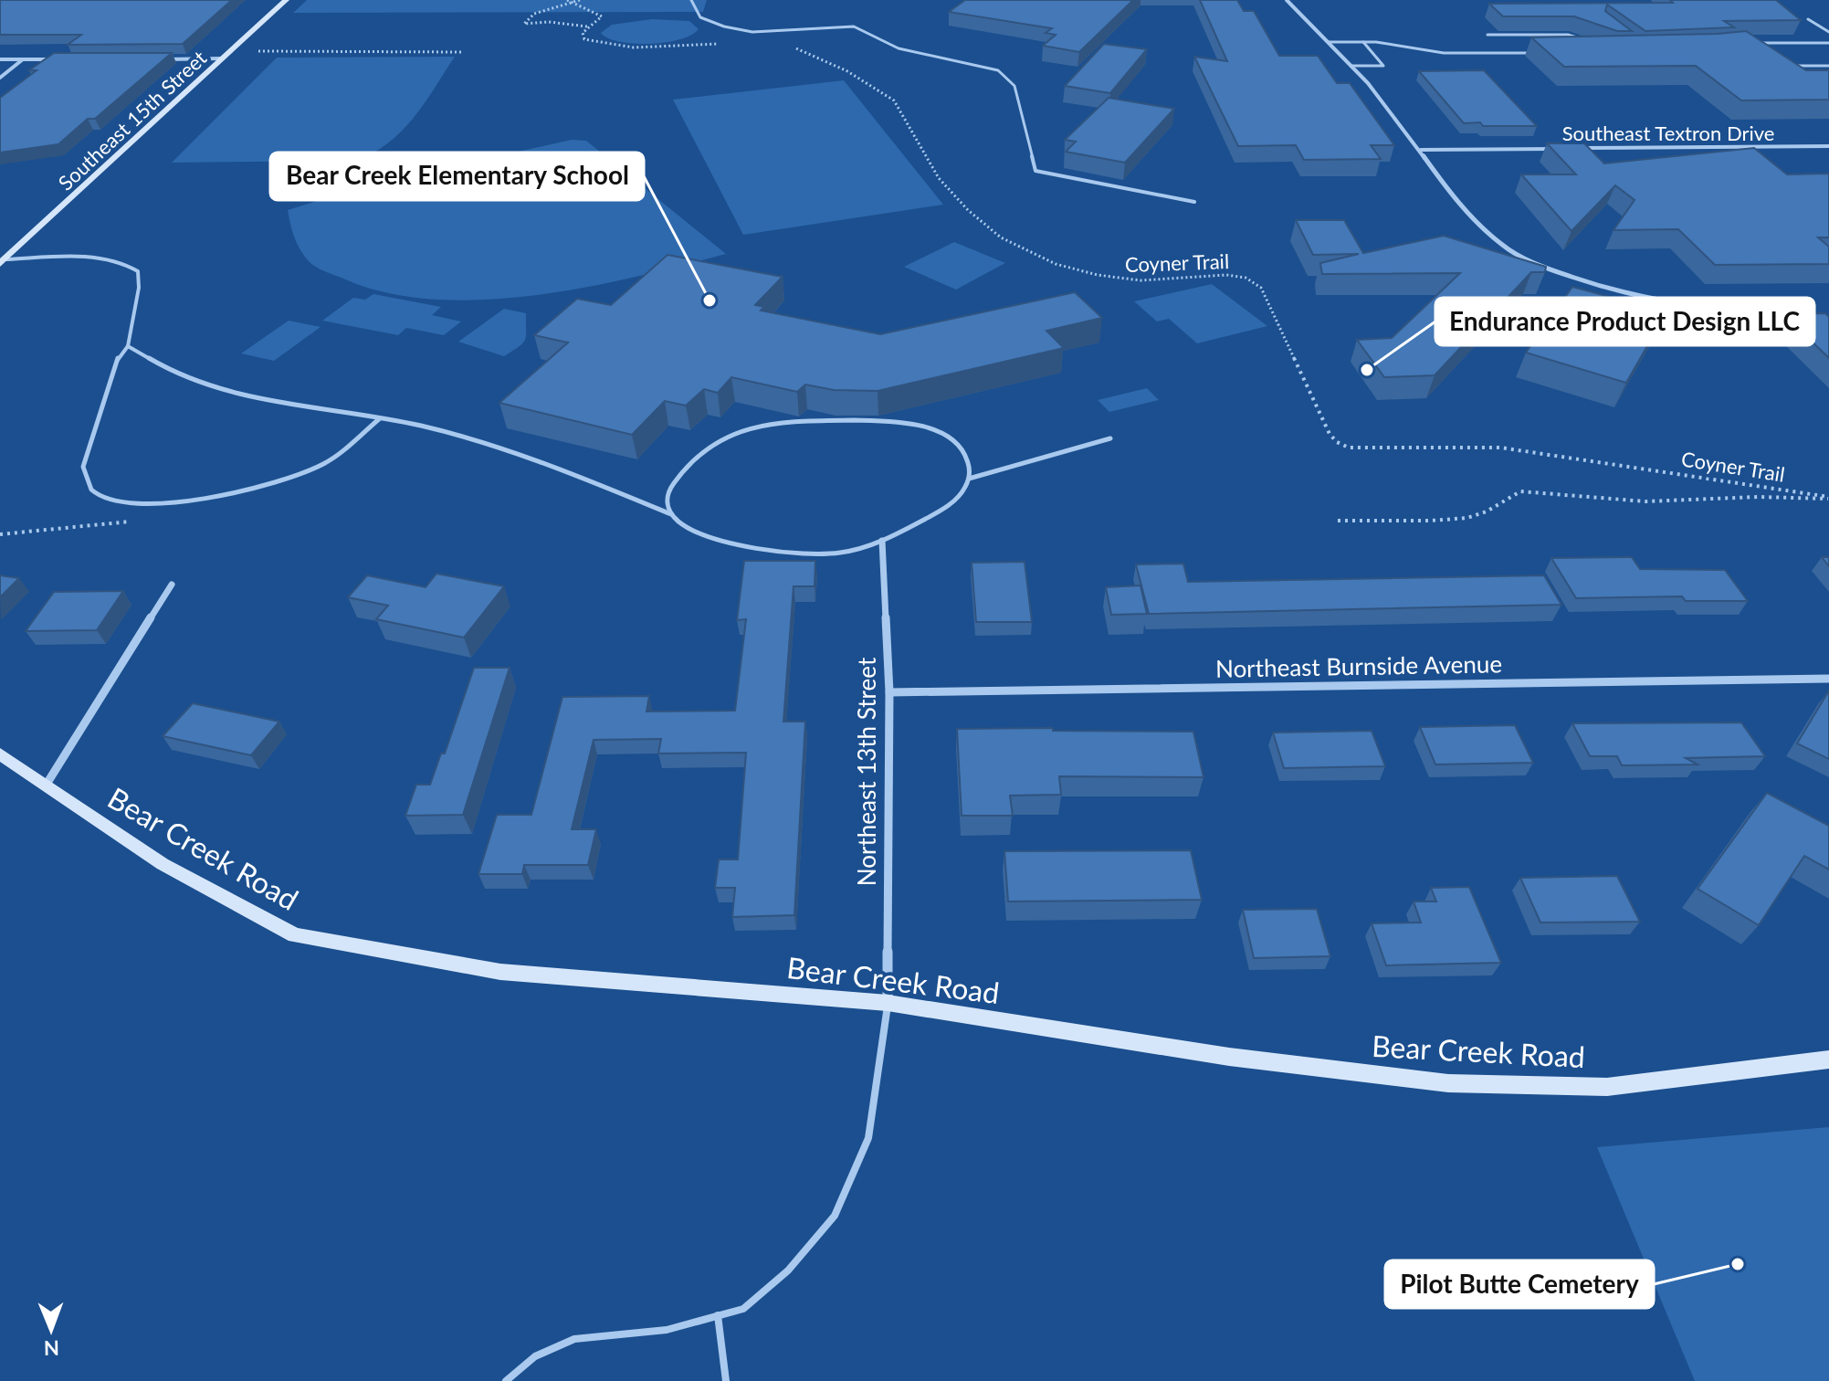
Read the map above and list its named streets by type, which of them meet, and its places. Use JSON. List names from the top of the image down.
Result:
{
  "streets": {
    "street": [
      "Southeast 15th Street",
      "Southeast Textron Drive",
      "Northeast Burnside Avenue",
      "Northeast 13th Street",
      "Bear Creek Road"
    ],
    "path": ["Coyner Trail"]
  },
  "crossings": [
    ["Northeast Burnside Avenue", "Northeast 13th Street"],
    ["Northeast 13th Street", "Bear Creek Road"]
  ],
  "places": ["Bear Creek Elementary School", "Endurance Product Design LLC", "Pilot Butte Cemetery"],
  "north": "bottom"
}
